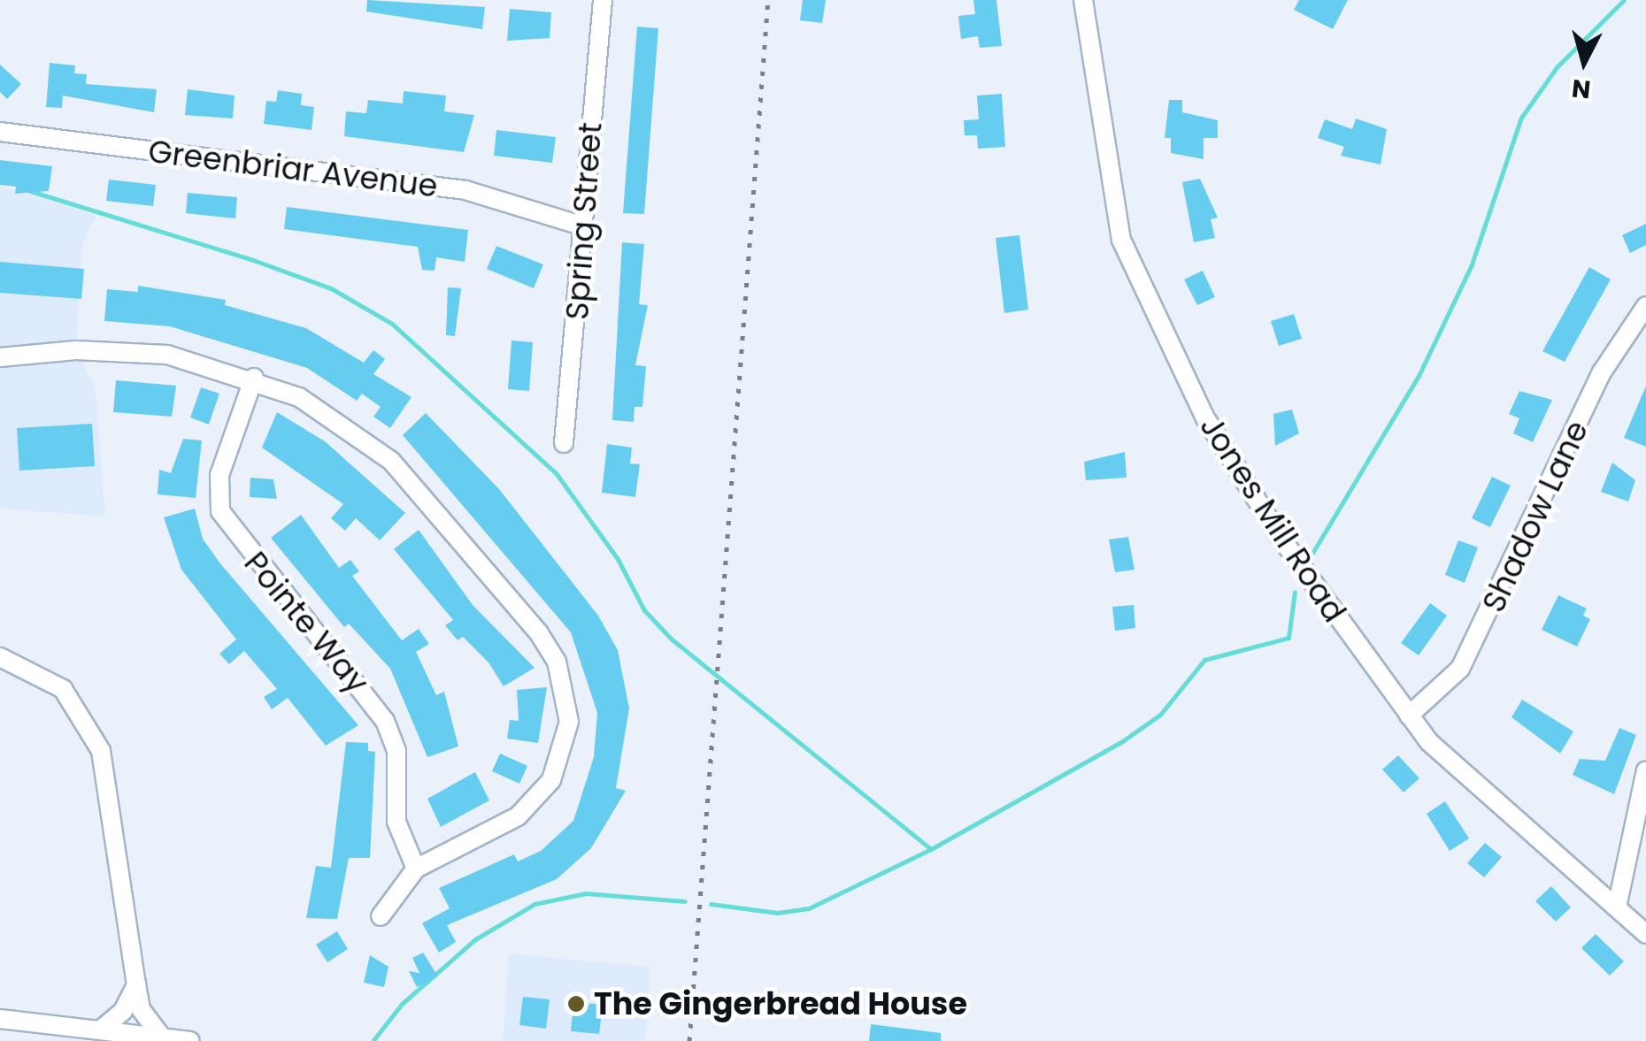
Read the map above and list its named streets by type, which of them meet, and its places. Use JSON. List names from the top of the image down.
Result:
{
  "streets": {
    "street": [
      "Greenbriar Avenue",
      "Spring Street",
      "Shadow Lane",
      "Jones Mill Road",
      "Pointe Way"
    ]
  },
  "crossings": [
    ["Greenbriar Avenue", "Spring Street"],
    ["Shadow Lane", "Jones Mill Road"]
  ],
  "places": ["The Gingerbread House"],
  "north": "bottom"
}
